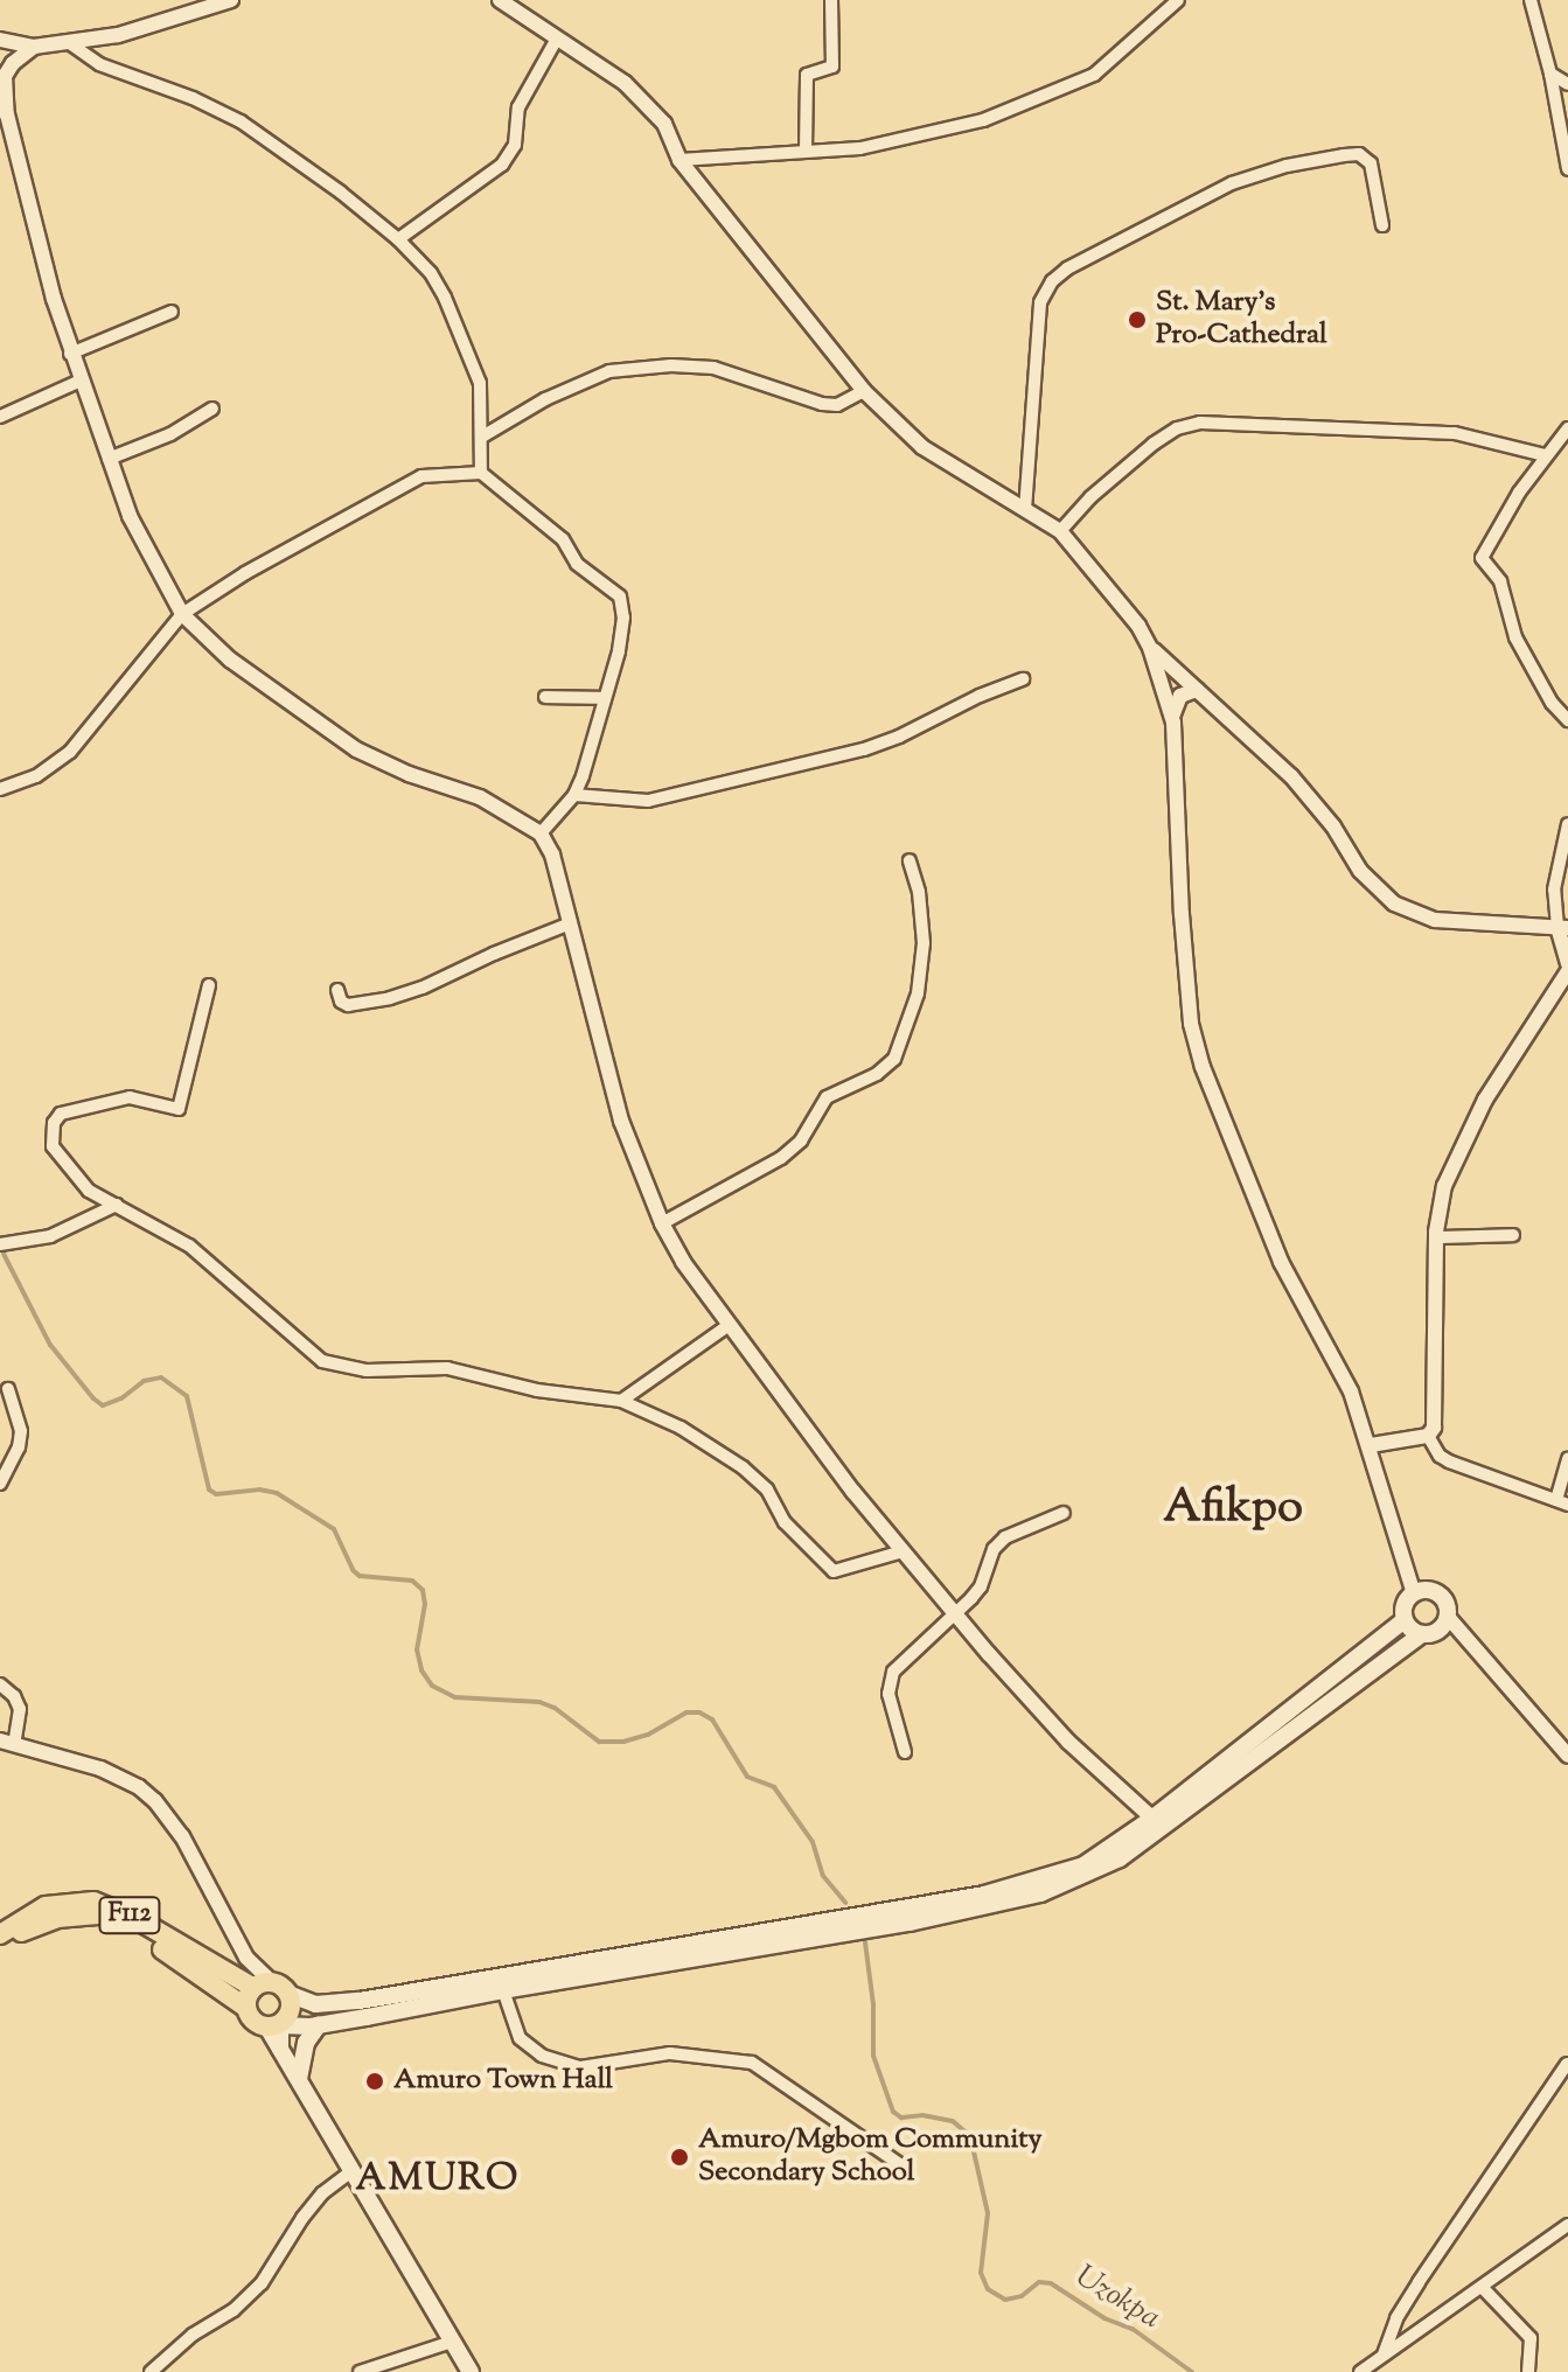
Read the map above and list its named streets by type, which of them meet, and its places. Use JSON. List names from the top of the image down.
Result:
{
  "streets": {
    "main road": ["F112"]
  },
  "districts": ["Afikpo", "AMURO"],
  "water": ["Uzokpa"],
  "places": ["St. Mary's Pro-Cathedral", "Amuro Town Hall", "Amuro/Mgbom Community Secondary School"]
}
